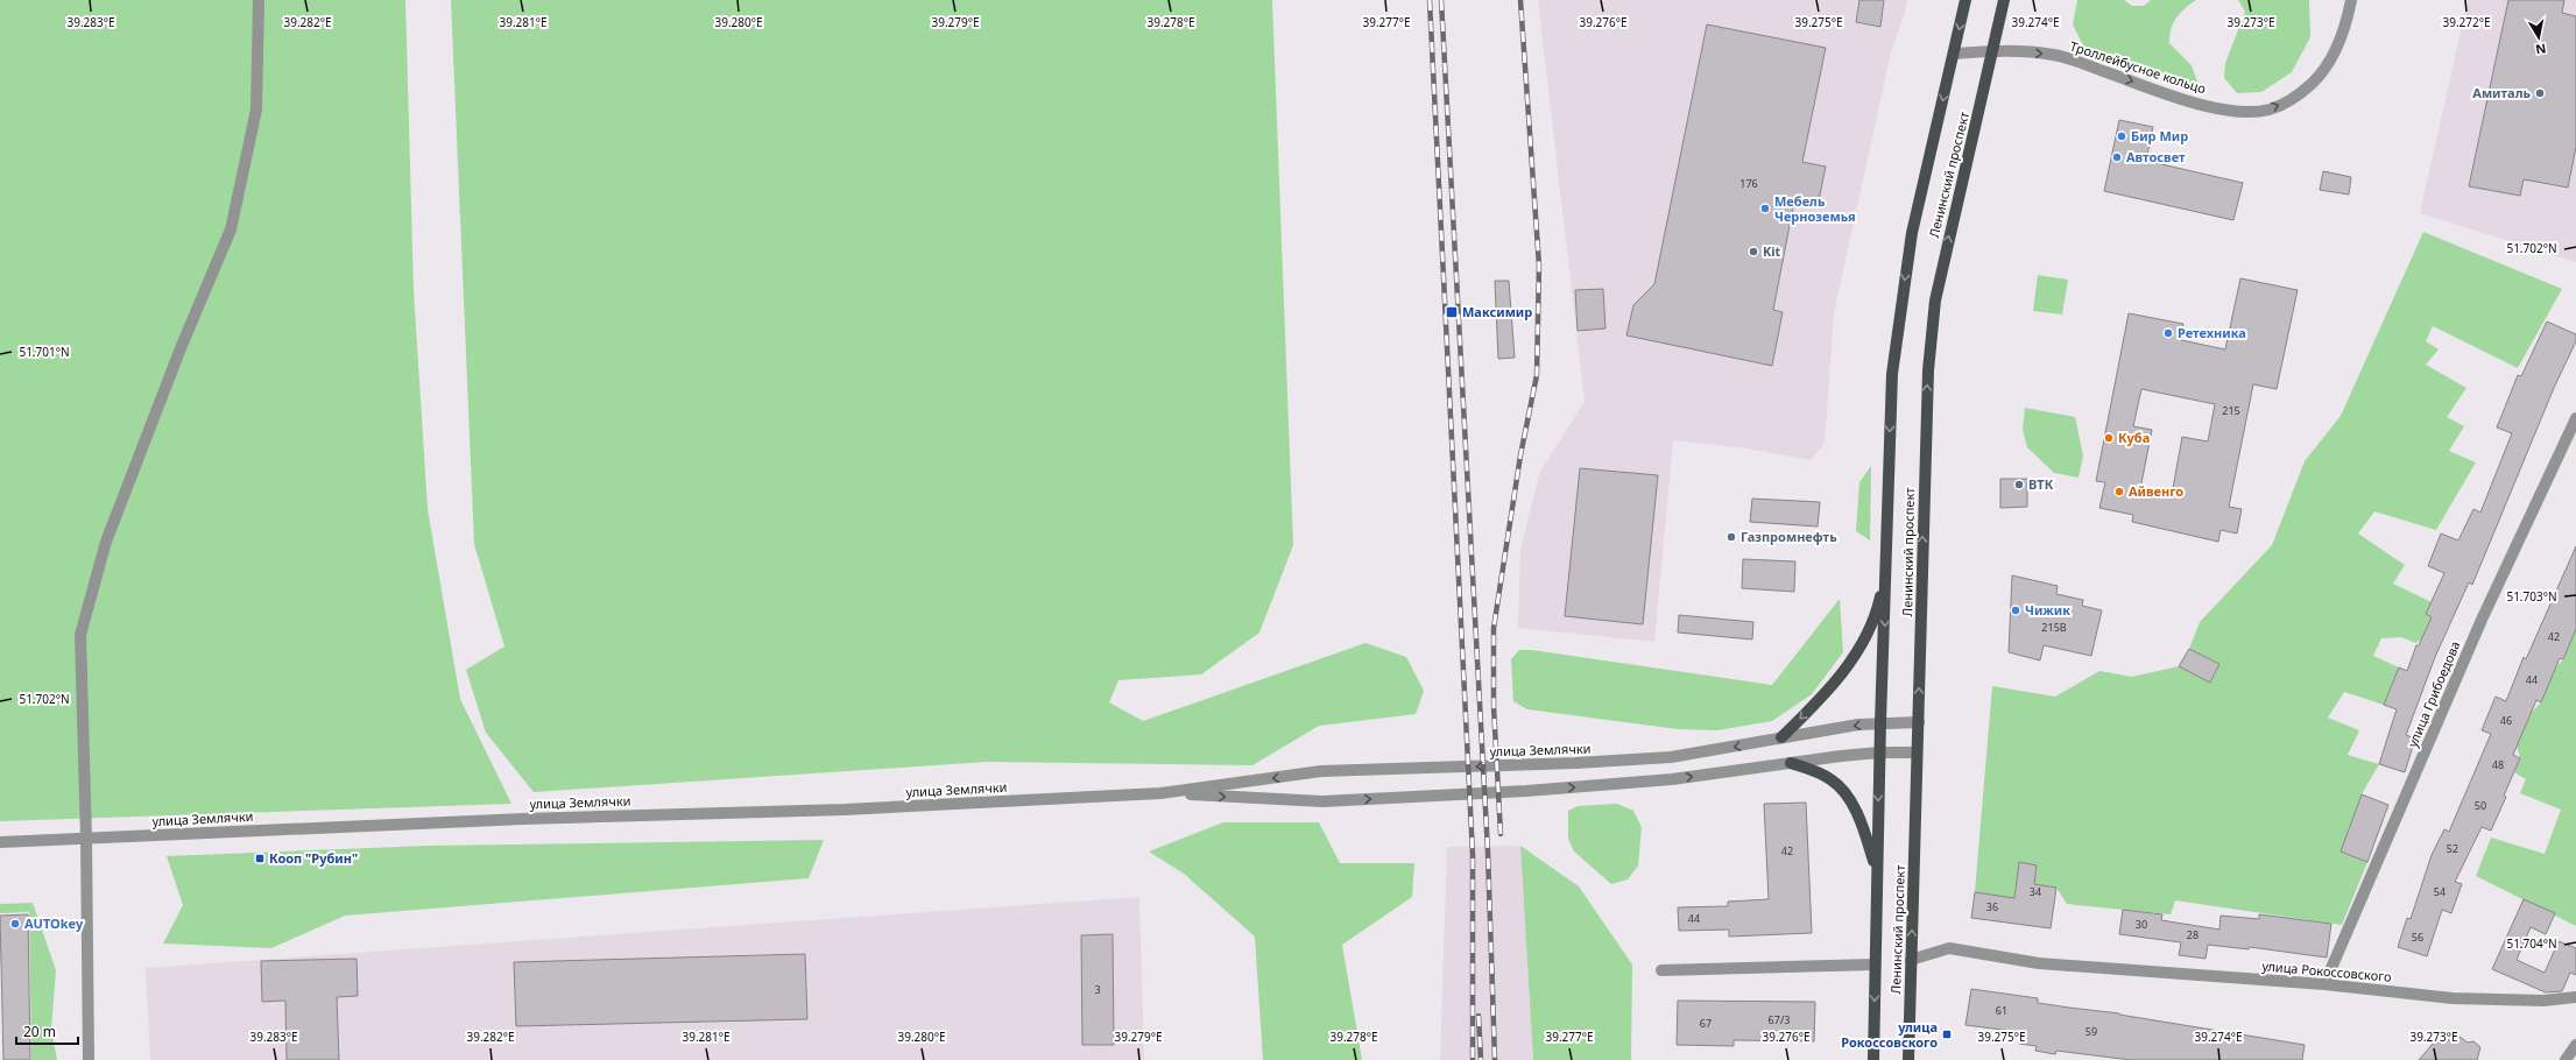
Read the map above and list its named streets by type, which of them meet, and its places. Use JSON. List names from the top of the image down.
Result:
{
  "streets": {
    "main road": ["Ленинский проспект"],
    "street": [
      "Троллейбусное кольцо",
      "улица Грибоедова",
      "улица Землячки",
      "улица Рокоссовского"
    ]
  },
  "crossings": [
    ["Троллейбусное кольцо", "Ленинский проспект"],
    ["Ленинский проспект", "улица Землячки"],
    ["Ленинский проспект", "улица Рокоссовского"],
    ["улица Грибоедова", "улица Рокоссовского"]
  ],
  "one_way": ["Троллейбусное кольцо"],
  "places": {
    "other": [
      "Амиталь",
      "Бир Мир",
      "Автосвет",
      "Мебель Черноземья",
      "Kit",
      "Ретехника",
      "Куба",
      "ВТК",
      "Айвенго",
      "Газпромнефть",
      "Чижик",
      "AUTOkey"
    ],
    "transit": ["Максимир", "Кооп \"Рубин\"", "улица Рокоссовского"]
  },
  "house_numbers": [
    "176",
    "215",
    "215В",
    "42",
    "44",
    "46",
    "48",
    "50",
    "52",
    "42",
    "34",
    "54",
    "36",
    "44",
    "30",
    "28",
    "56",
    "3",
    "61",
    "67/3",
    "67",
    "59"
  ],
  "scale_bar": "20 m",
  "north": "bottom",
  "coordinates": [
    "39.283°E",
    "39.282°E",
    "39.281°E",
    "39.280°E",
    "39.279°E",
    "39.278°E",
    "39.277°E",
    "39.276°E",
    "39.275°E",
    "39.274°E",
    "39.273°E",
    "39.272°E",
    "51.702°N",
    "51.701°N",
    "51.703°N",
    "51.704°N"
  ]
}
